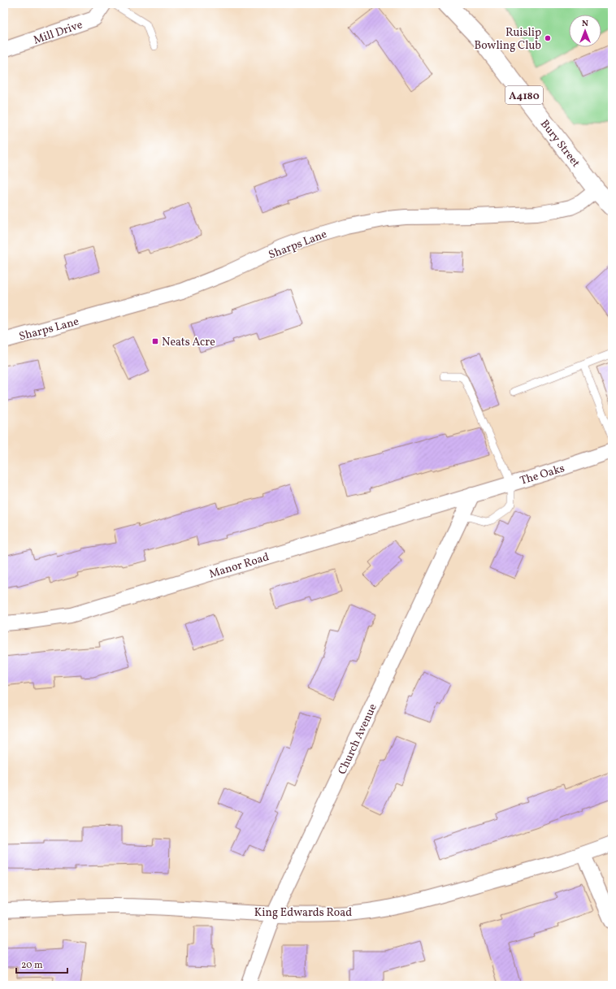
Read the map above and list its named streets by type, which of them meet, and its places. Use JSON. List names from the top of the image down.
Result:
{
  "streets": {
    "main road": ["A4180", "Bury Street"],
    "street": [
      "Mill Drive",
      "Sharps Lane",
      "The Oaks",
      "Manor Road",
      "Church Avenue",
      "King Edwards Road"
    ]
  },
  "crossings": [
    ["Bury Street", "Sharps Lane"],
    ["The Oaks", "Manor Road"],
    ["The Oaks", "Church Avenue"],
    ["Manor Road", "Church Avenue"],
    ["Church Avenue", "King Edwards Road"]
  ],
  "places": {
    "other": ["Ruislip Bowling Club"],
    "transit": ["Neats Acre"]
  },
  "scale_bar": "20 m",
  "north": "top"
}
